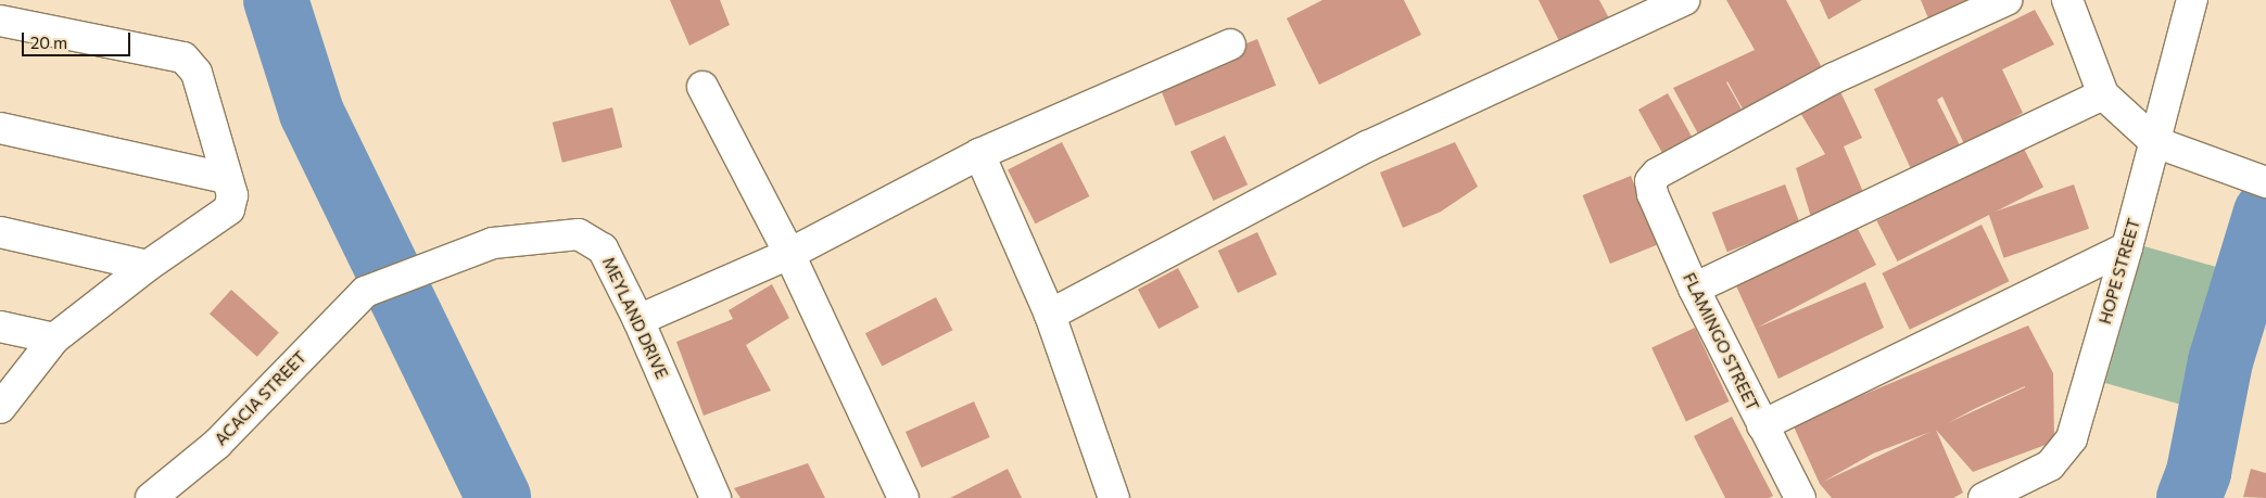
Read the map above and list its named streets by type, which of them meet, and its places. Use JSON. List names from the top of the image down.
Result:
{
  "streets": {
    "street": [
      "HOPE STREET",
      "MEYLAND DRIVE",
      "FLAMINGO STREET",
      "ACACIA STREET"
    ]
  },
  "crossings": [
    ["MEYLAND DRIVE", "ACACIA STREET"]
  ],
  "scale_bar": "20 m"
}
